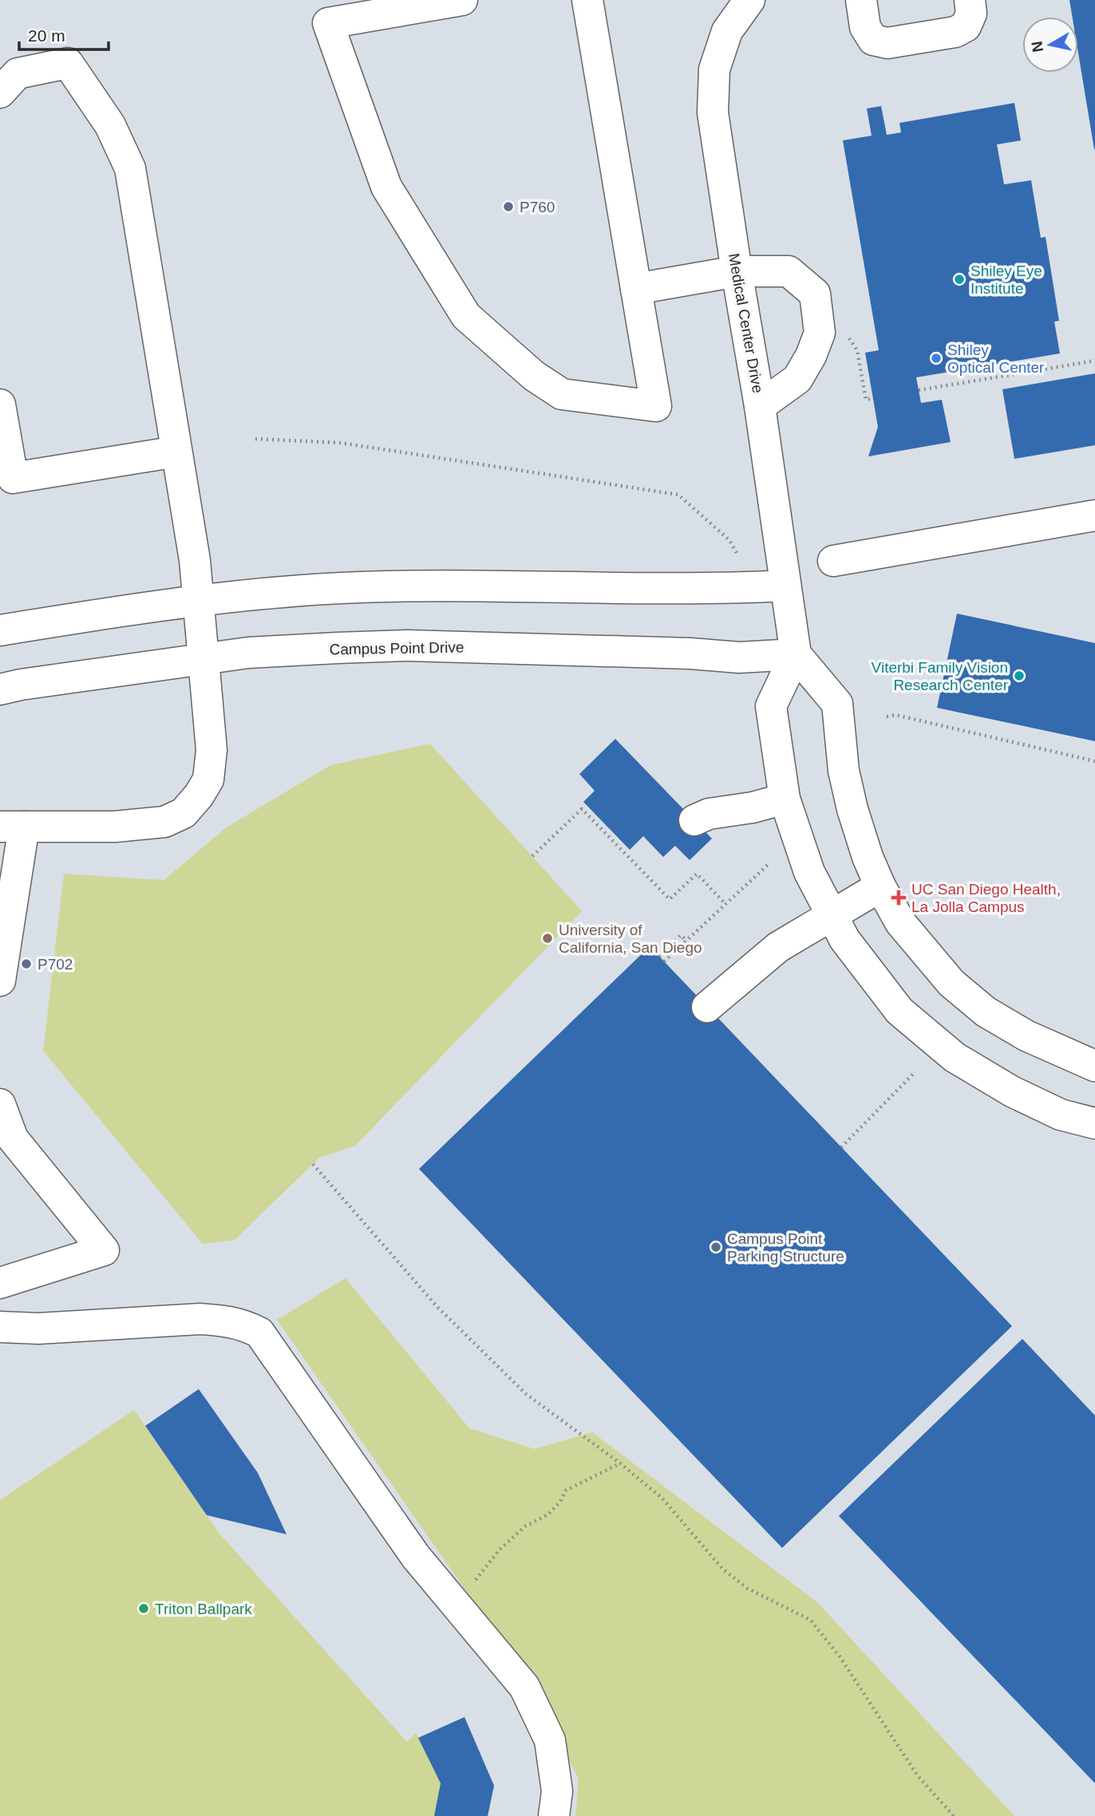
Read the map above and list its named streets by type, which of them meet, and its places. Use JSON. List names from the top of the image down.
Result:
{
  "streets": {
    "street": ["Medical Center Drive", "Campus Point Drive"]
  },
  "crossings": [
    ["Medical Center Drive", "Campus Point Drive"]
  ],
  "places": {
    "other": [
      "P760",
      "Shiley Eye Institute",
      "Shiley Optical Center",
      "Viterbi Family Vision Research Center",
      "University of California, San Diego",
      "P702",
      "Campus Point Parking Structure",
      "Triton Ballpark"
    ],
    "health": ["UC San Diego Health, La Jolla Campus"]
  },
  "scale_bar": "20 m",
  "north": "left"
}
